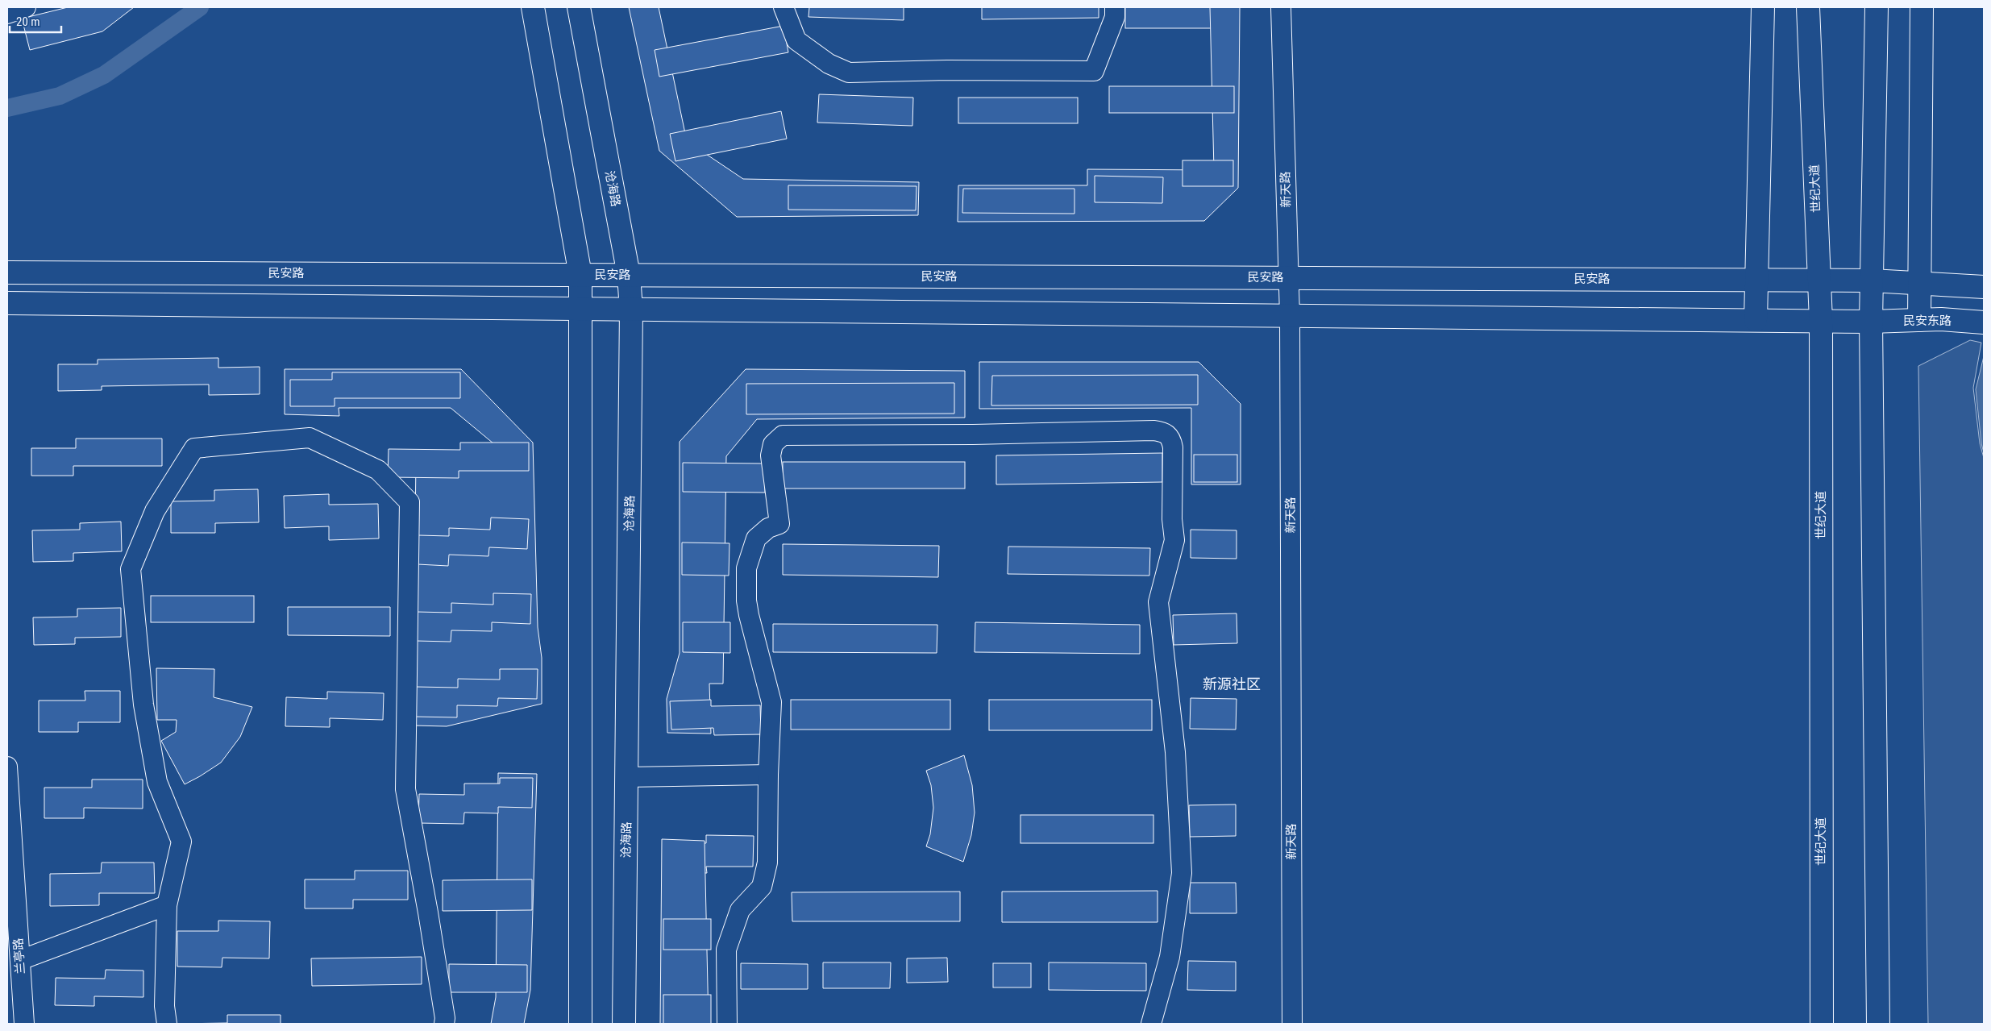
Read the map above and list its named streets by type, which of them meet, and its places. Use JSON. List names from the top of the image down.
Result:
{
  "streets": {
    "main road": [
      "沧海路",
      "世纪大道",
      "民安路",
      "民安东路"
    ],
    "street": ["新天路", "兰亭路"]
  },
  "crossings": [
    ["沧海路", "民安路"],
    ["世纪大道", "民安路"],
    ["新天路", "民安路"]
  ],
  "districts": ["新源社区"],
  "scale_bar": "20 m"
}
